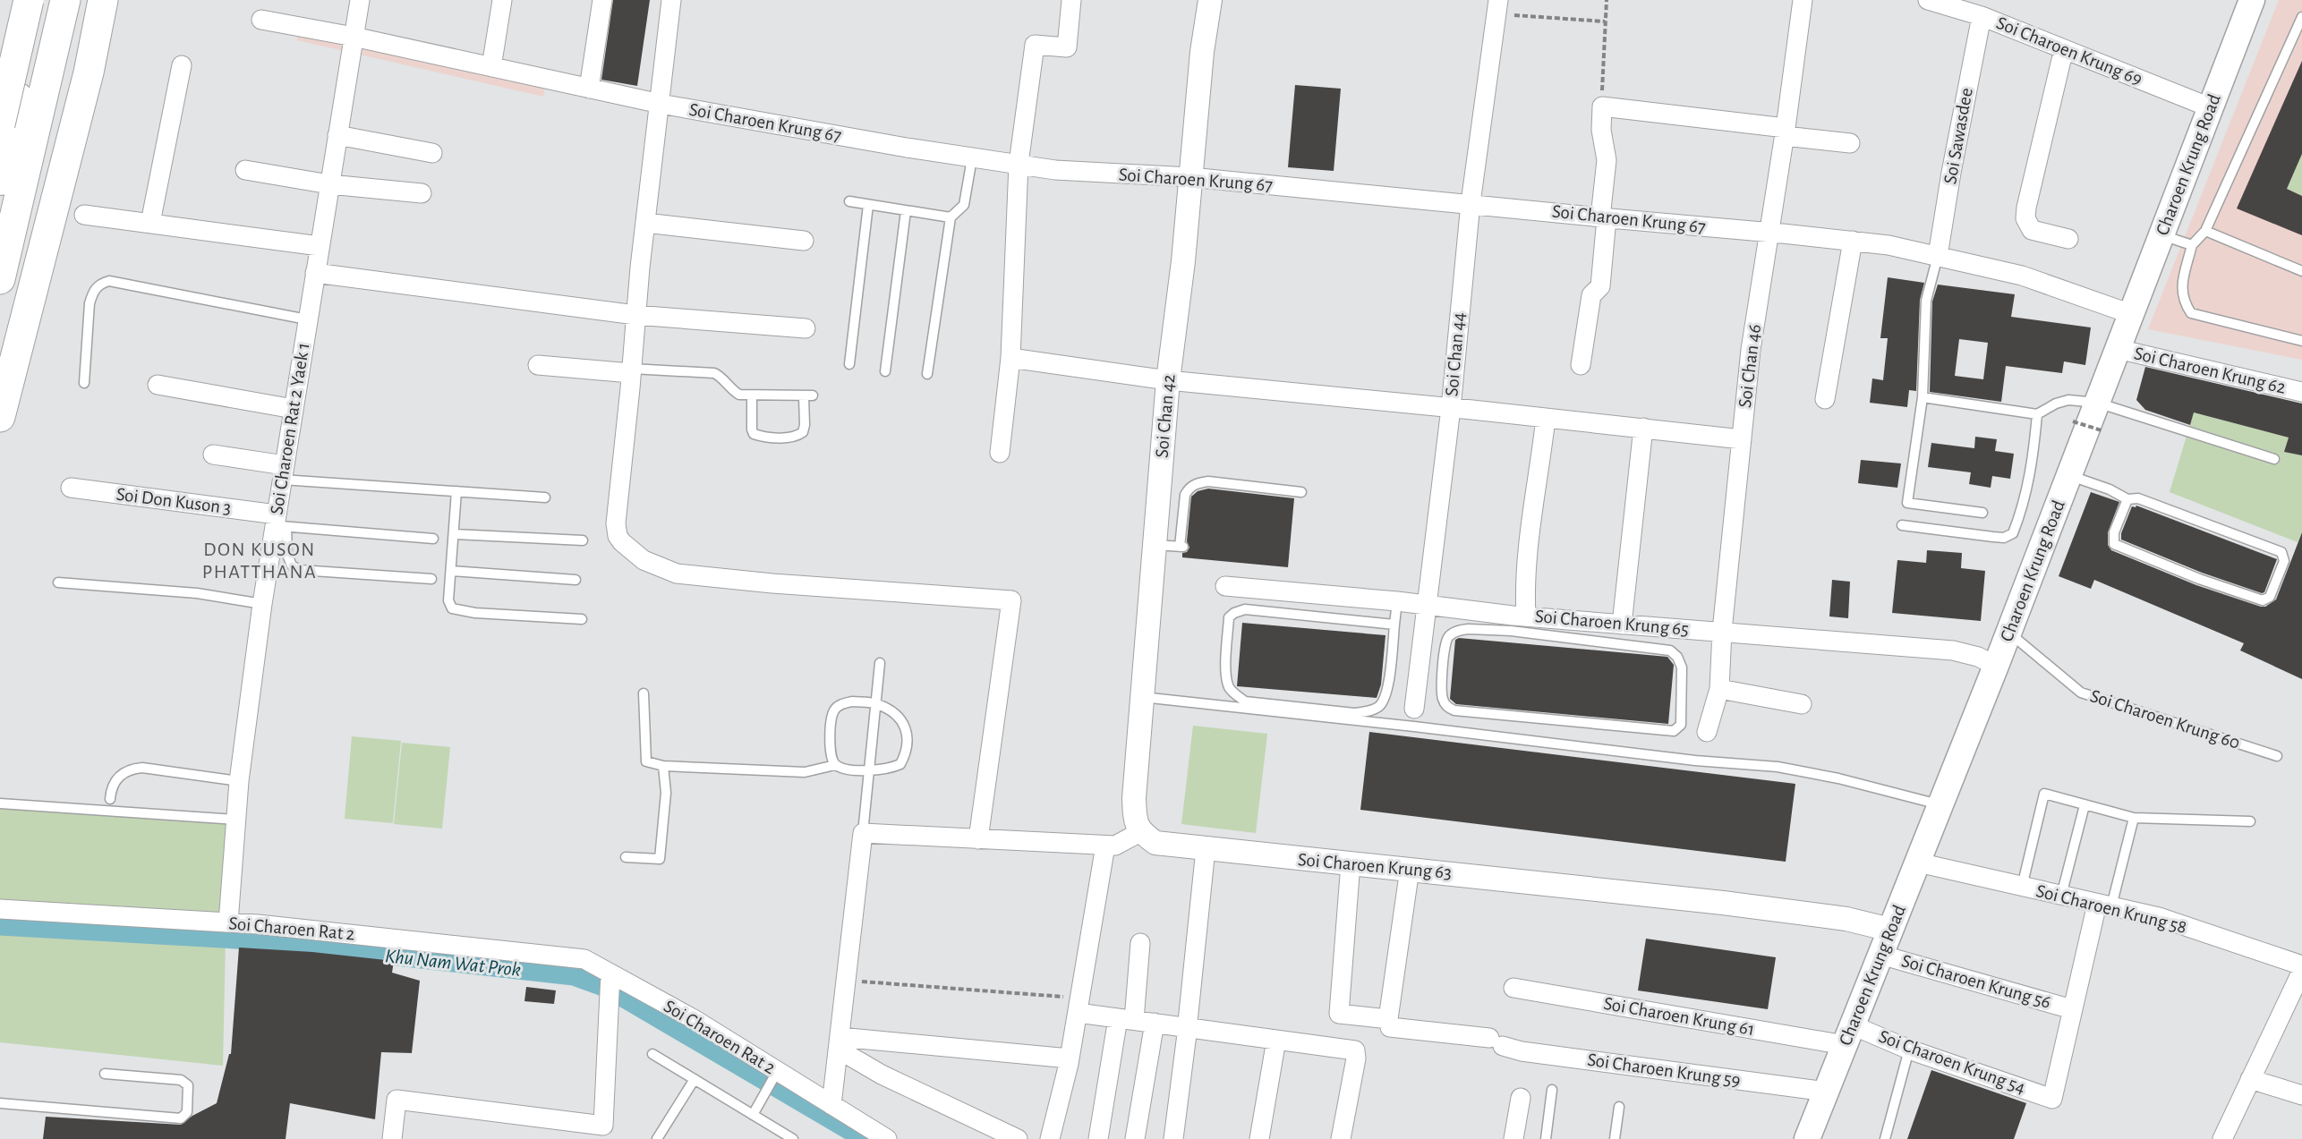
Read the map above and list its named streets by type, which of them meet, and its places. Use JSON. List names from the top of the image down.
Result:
{
  "streets": {
    "main road": ["Charoen Krung Road"],
    "street": [
      "Soi Charoen Krung 69",
      "Soi Charoen Krung 67",
      "Soi Sawasdee",
      "Soi Chan 44",
      "Soi Chan 46",
      "Soi Charoen Krung 62",
      "Soi Chan 42",
      "Soi Charoen Rat 2 Yaek 1",
      "Soi Don Kuson 3",
      "Soi Charoen Krung 65",
      "Soi Charoen Krung 63",
      "Soi Charoen Krung 58",
      "Soi Charoen Rat 2",
      "Soi Charoen Krung 56",
      "Soi Charoen Krung 61",
      "Soi Charoen Krung 54",
      "Soi Charoen Krung 59"
    ],
    "lane": ["Soi Charoen Krung 60"]
  },
  "crossings": [
    ["Soi Charoen Krung 69", "Soi Sawasdee"],
    ["Soi Charoen Krung 69", "Charoen Krung Road"],
    ["Soi Charoen Krung 67", "Soi Sawasdee"],
    ["Soi Charoen Krung 67", "Charoen Krung Road"],
    ["Soi Charoen Krung 67", "Soi Chan 44"],
    ["Soi Charoen Krung 67", "Soi Chan 46"],
    ["Soi Charoen Krung 67", "Soi Chan 42"],
    ["Soi Charoen Krung 67", "Soi Charoen Rat 2 Yaek 1"],
    ["Charoen Krung Road", "Soi Charoen Krung 62"],
    ["Charoen Krung Road", "Soi Charoen Krung 65"],
    ["Charoen Krung Road", "Soi Charoen Krung 60"],
    ["Charoen Krung Road", "Soi Charoen Krung 63"],
    ["Charoen Krung Road", "Soi Charoen Krung 58"],
    ["Charoen Krung Road", "Soi Charoen Krung 56"],
    ["Charoen Krung Road", "Soi Charoen Krung 61"],
    ["Charoen Krung Road", "Soi Charoen Krung 54"],
    ["Charoen Krung Road", "Soi Charoen Krung 59"],
    ["Soi Chan 44", "Soi Charoen Krung 65"],
    ["Soi Chan 46", "Soi Charoen Krung 65"],
    ["Soi Chan 42", "Soi Charoen Krung 63"],
    ["Soi Charoen Rat 2 Yaek 1", "Soi Don Kuson 3"],
    ["Soi Charoen Rat 2 Yaek 1", "Soi Charoen Rat 2"],
    ["Soi Charoen Krung 56", "Soi Charoen Krung 54"],
    ["Soi Charoen Krung 61", "Soi Charoen Krung 54"]
  ],
  "districts": ["DON KUSON PHATTHANA"],
  "water": ["Khu Nam Wat Prok"]
}
